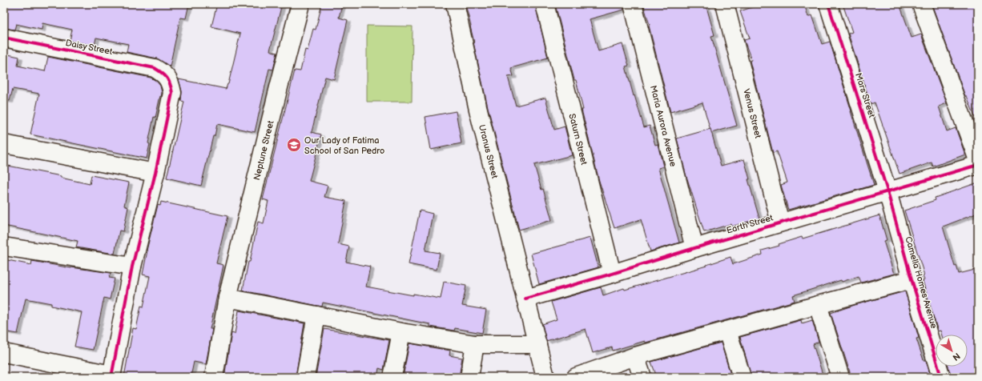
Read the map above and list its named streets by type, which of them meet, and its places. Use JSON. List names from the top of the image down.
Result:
{
  "streets": {
    "street": [
      "Daisy Street",
      "Mars Street",
      "Venus Street",
      "Maria Aurora Avenue",
      "Saturn Street",
      "Neptune Street",
      "Uranus Street",
      "Earth Street",
      "Camella Homes Avenue"
    ]
  },
  "crossings": [
    ["Mars Street", "Earth Street"],
    ["Mars Street", "Camella Homes Avenue"],
    ["Venus Street", "Earth Street"],
    ["Maria Aurora Avenue", "Earth Street"],
    ["Saturn Street", "Earth Street"],
    ["Uranus Street", "Earth Street"],
    ["Earth Street", "Camella Homes Avenue"]
  ],
  "places": {
    "school or university": ["Our Lady of Fatima School of San Pedro"]
  },
  "north": "bottom right"
}
